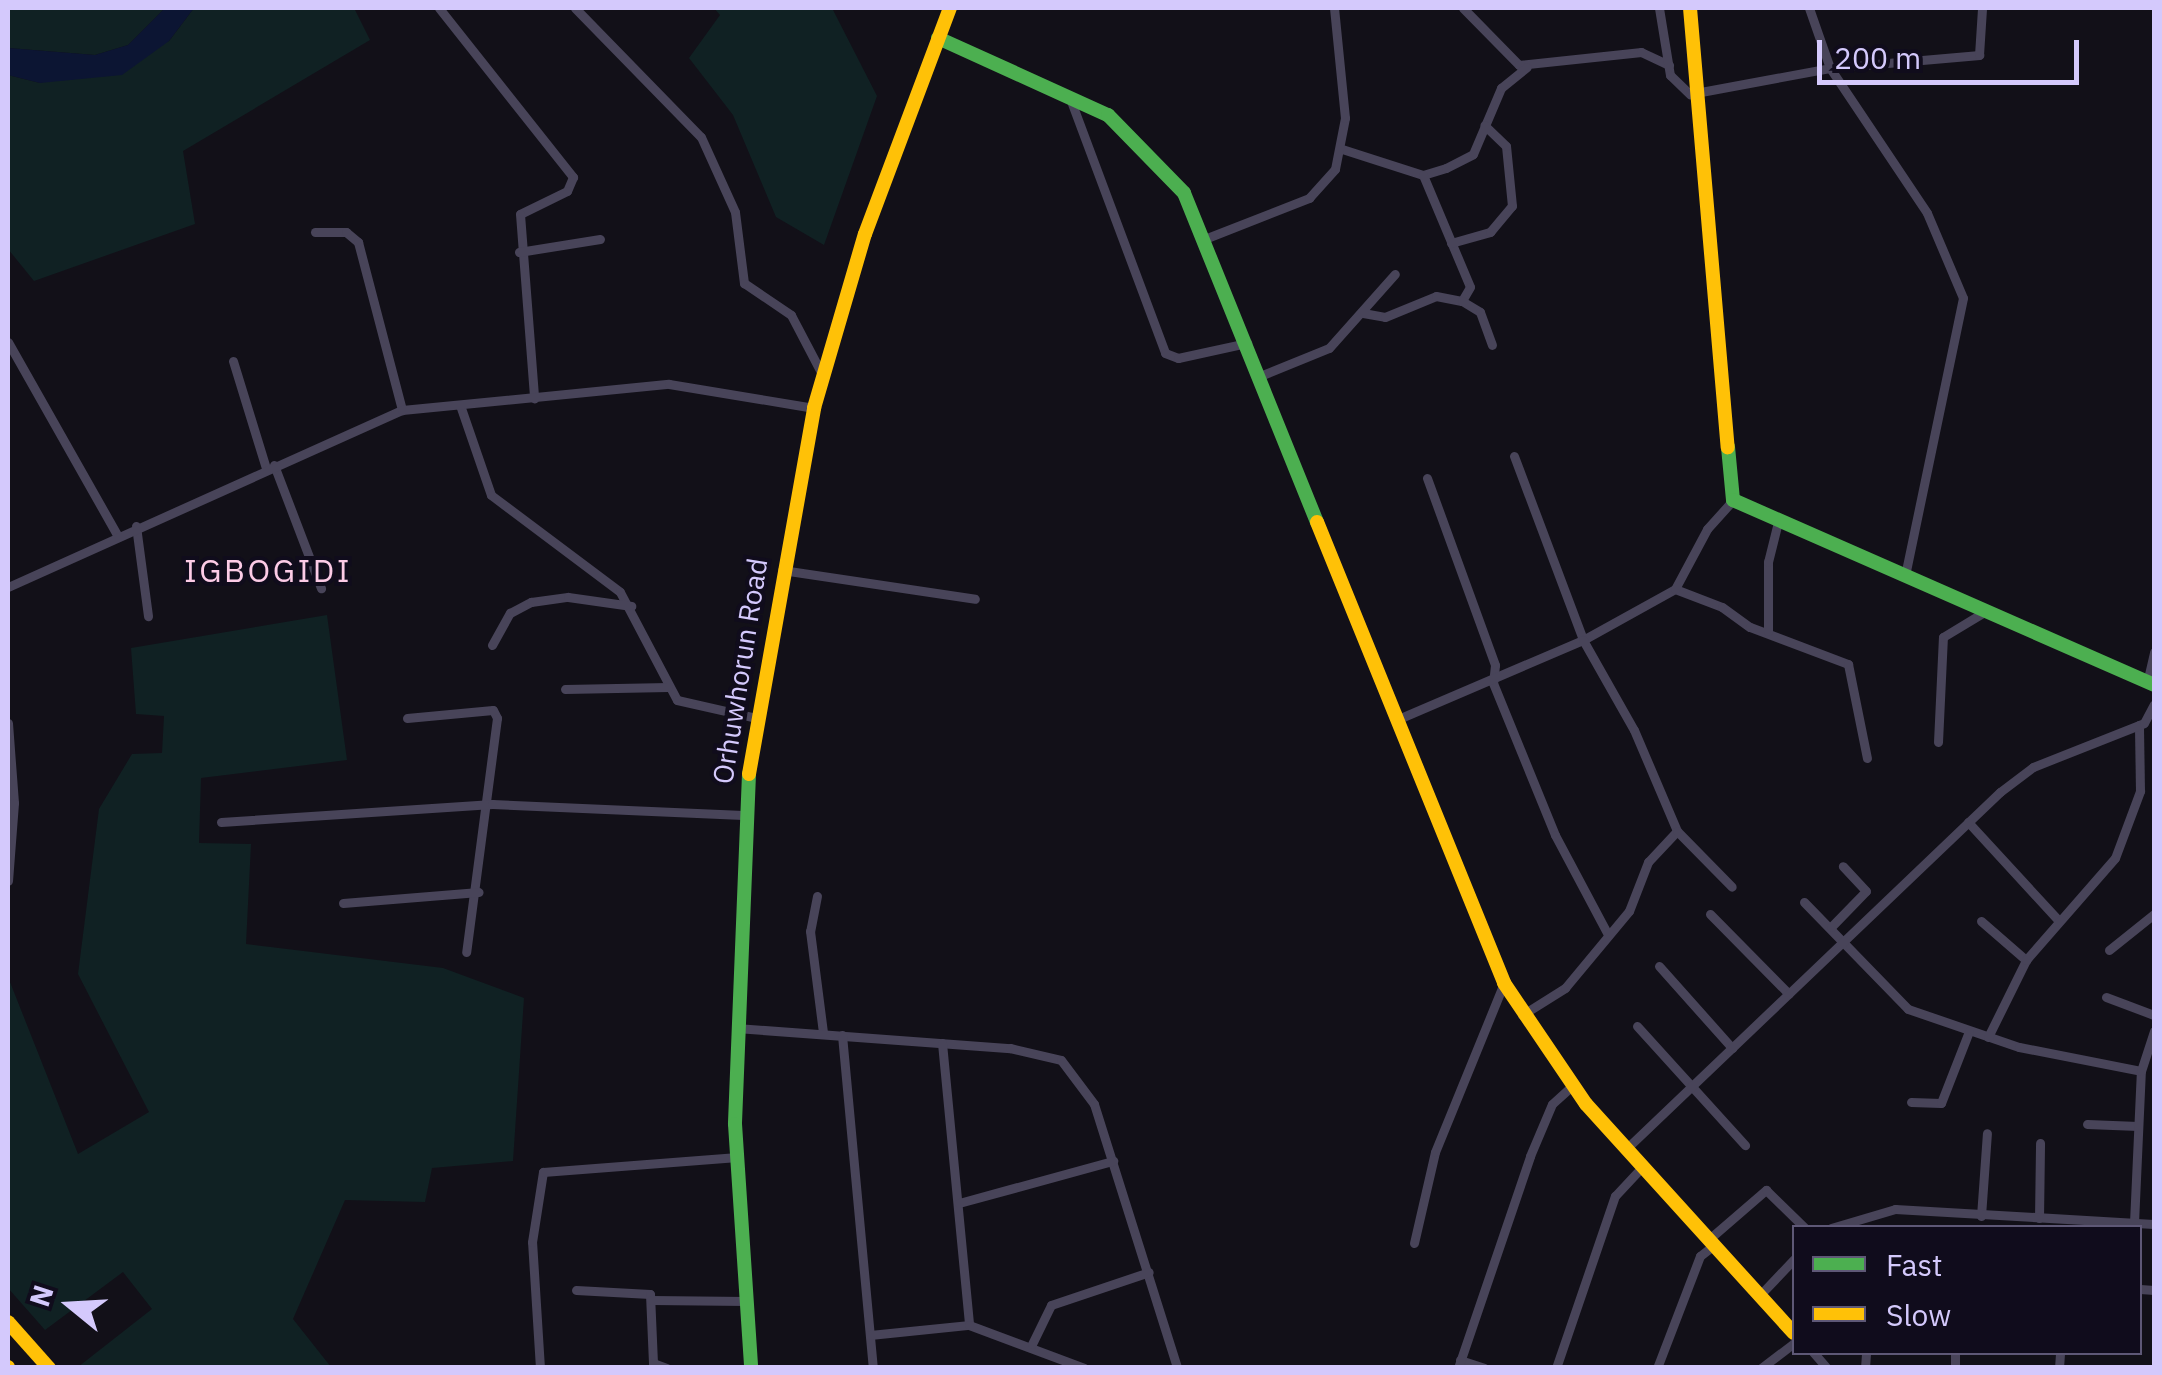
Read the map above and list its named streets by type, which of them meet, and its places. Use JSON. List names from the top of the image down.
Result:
{
  "streets": {
    "street": ["Orhuwhorun Road"]
  },
  "districts": ["IGBOGIDI"],
  "legend": ["Fast", "Slow"],
  "scale_bar": "200 m",
  "north": "left"
}
